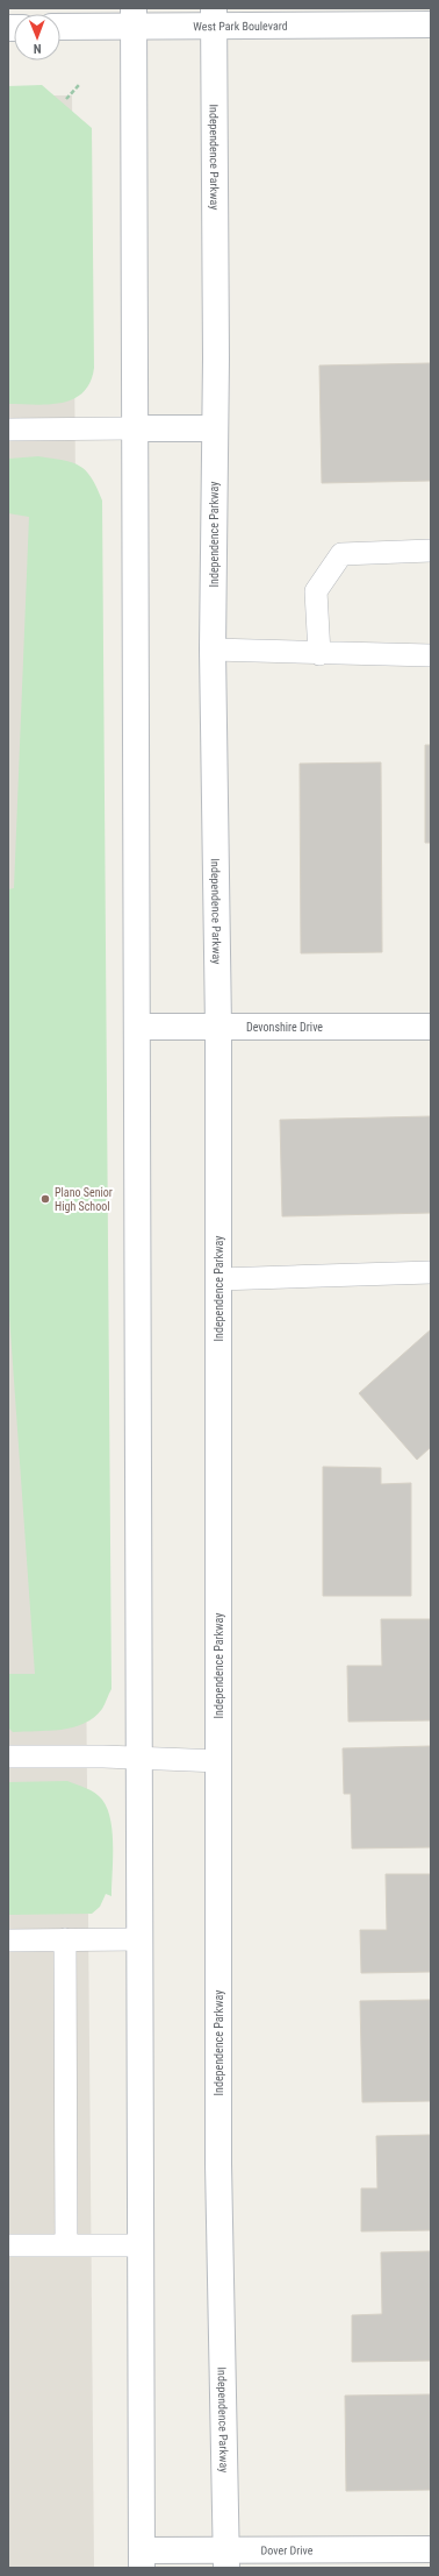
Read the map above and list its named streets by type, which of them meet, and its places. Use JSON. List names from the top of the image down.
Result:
{
  "streets": {
    "main road": [
      "West Park Boulevard",
      "Independence Parkway",
      "Devonshire Drive",
      "Dover Drive"
    ]
  },
  "crossings": [
    ["West Park Boulevard", "Independence Parkway"],
    ["Independence Parkway", "Devonshire Drive"],
    ["Independence Parkway", "Dover Drive"]
  ],
  "places": ["Plano Senior High School"],
  "north": "bottom"
}
